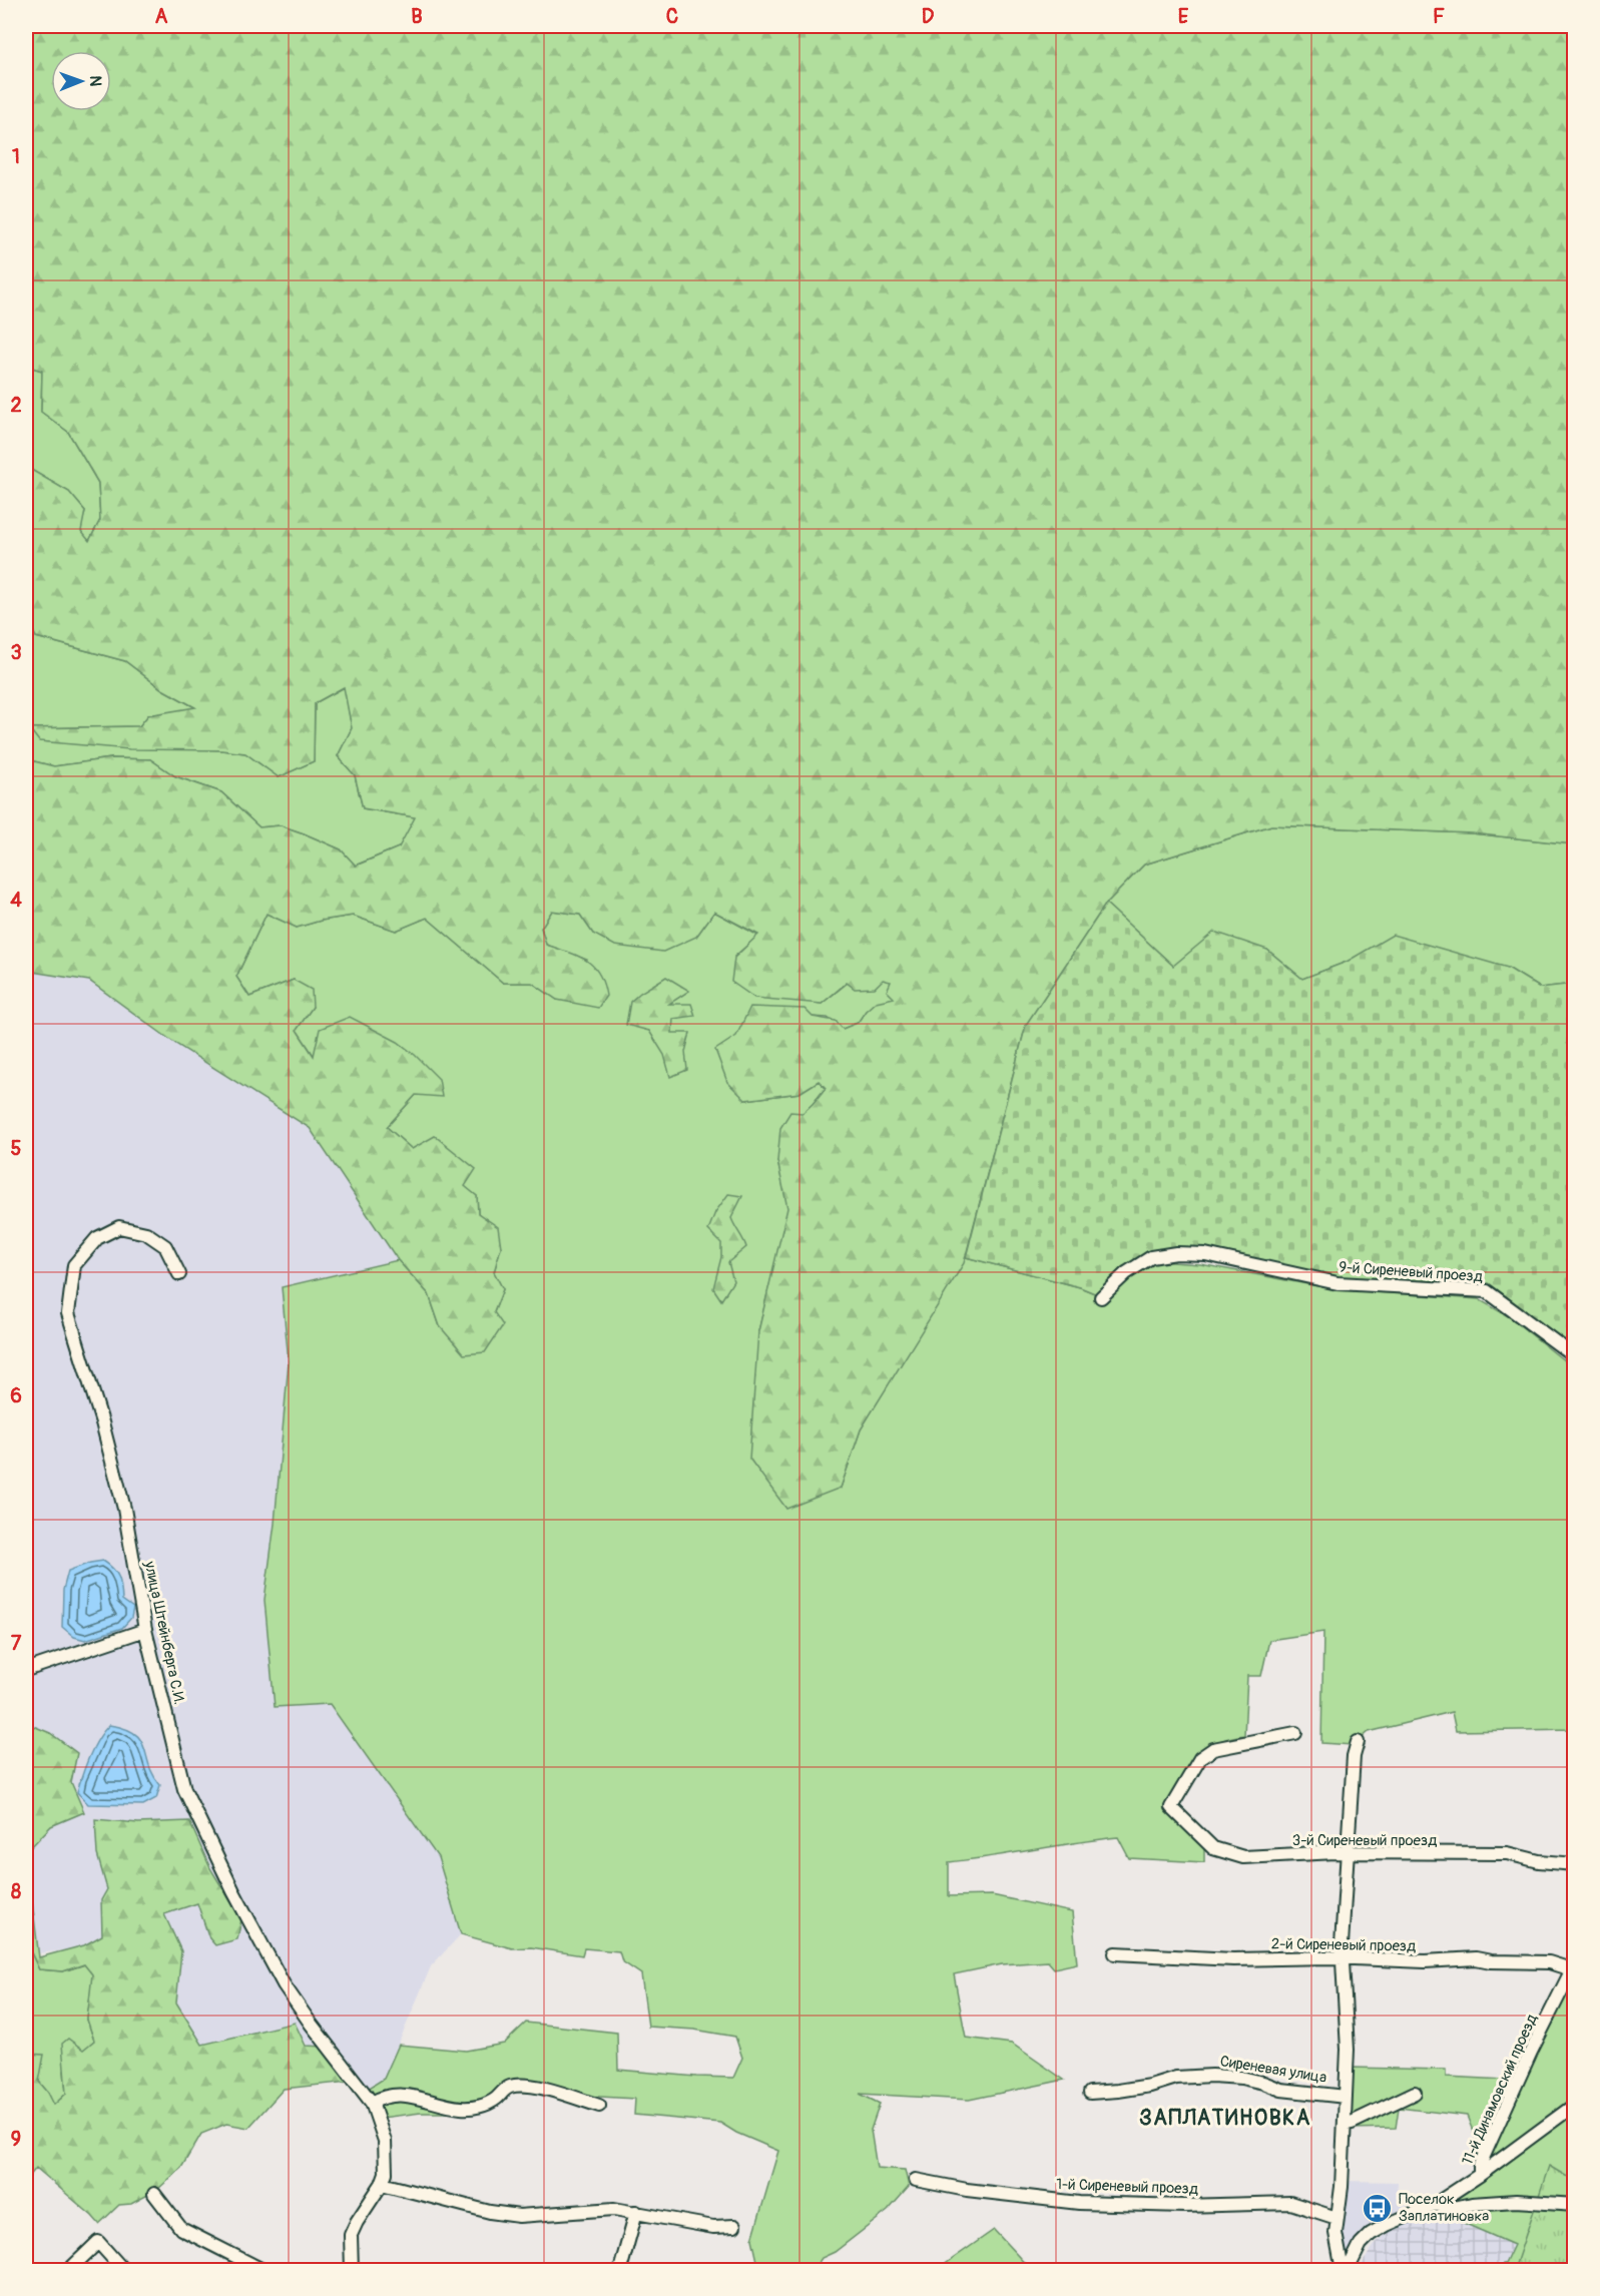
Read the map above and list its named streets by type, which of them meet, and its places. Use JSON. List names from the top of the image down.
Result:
{
  "streets": {
    "street": [
      "9-й Сиреневый проезд",
      "улица Штейнберга С.И.",
      "3-й Сиреневый проезд",
      "2-й Сиреневый проезд",
      "Сиреневая улица",
      "11-й Динамовский проезд",
      "1-й Сиреневый проезд"
    ]
  },
  "crossings": [
    ["2-й Сиреневый проезд", "11-й Динамовский проезд"]
  ],
  "districts": ["ЗАПЛАТИНОВКА"],
  "places": {
    "bus stop": ["Поселок Заплатиновка"]
  },
  "north": "right",
  "grid": {
    "columns": [
      "A",
      "B",
      "C",
      "D",
      "E",
      "F"
    ],
    "rows": [
      "1",
      "2",
      "3",
      "4",
      "5",
      "6",
      "7",
      "8",
      "9"
    ]
  }
}
